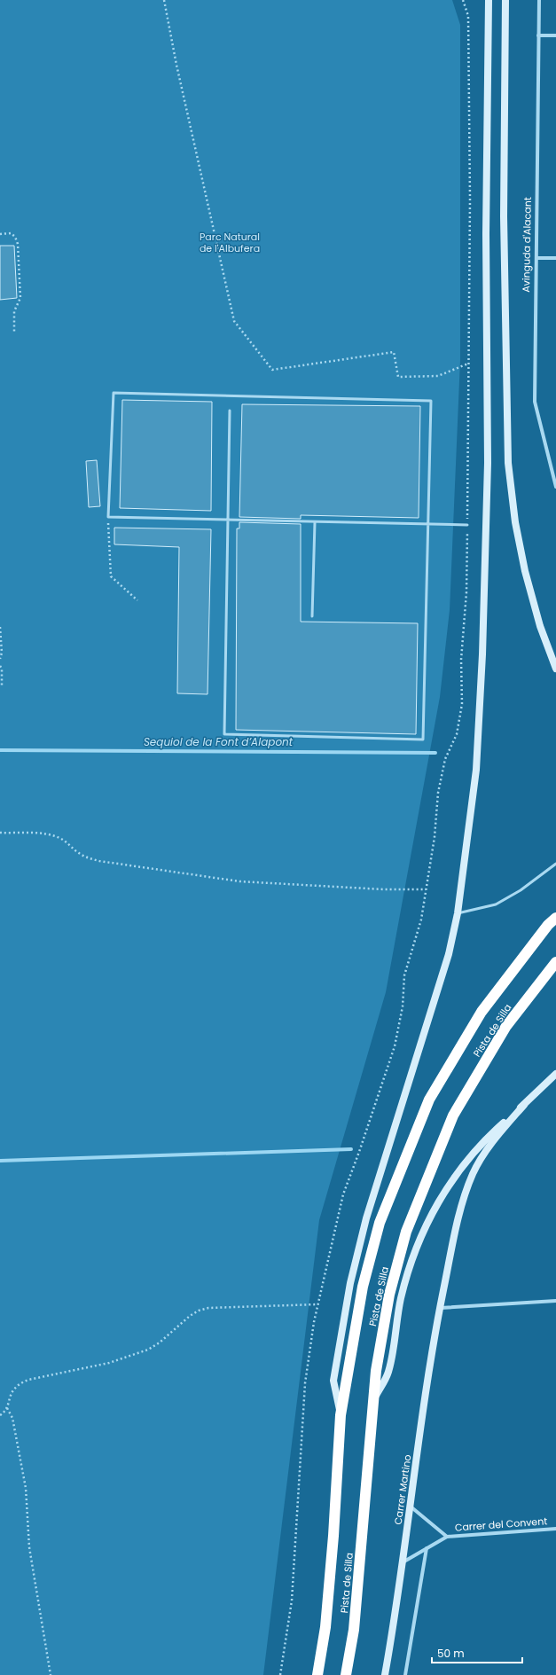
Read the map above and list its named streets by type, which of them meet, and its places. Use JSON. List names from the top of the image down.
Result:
{
  "streets": {
    "highway": ["Pista de Silla"],
    "main road": ["Carrer Martino"],
    "street": ["Avinguda d'Alacant", "Carrer del Convent"]
  },
  "crossings": [
    ["Carrer Martino", "Carrer del Convent"]
  ],
  "water": ["Sequiol de la Font d’Alapont"],
  "parks": ["Parc Natural de l'Albufera"],
  "scale_bar": "50 m"
}
